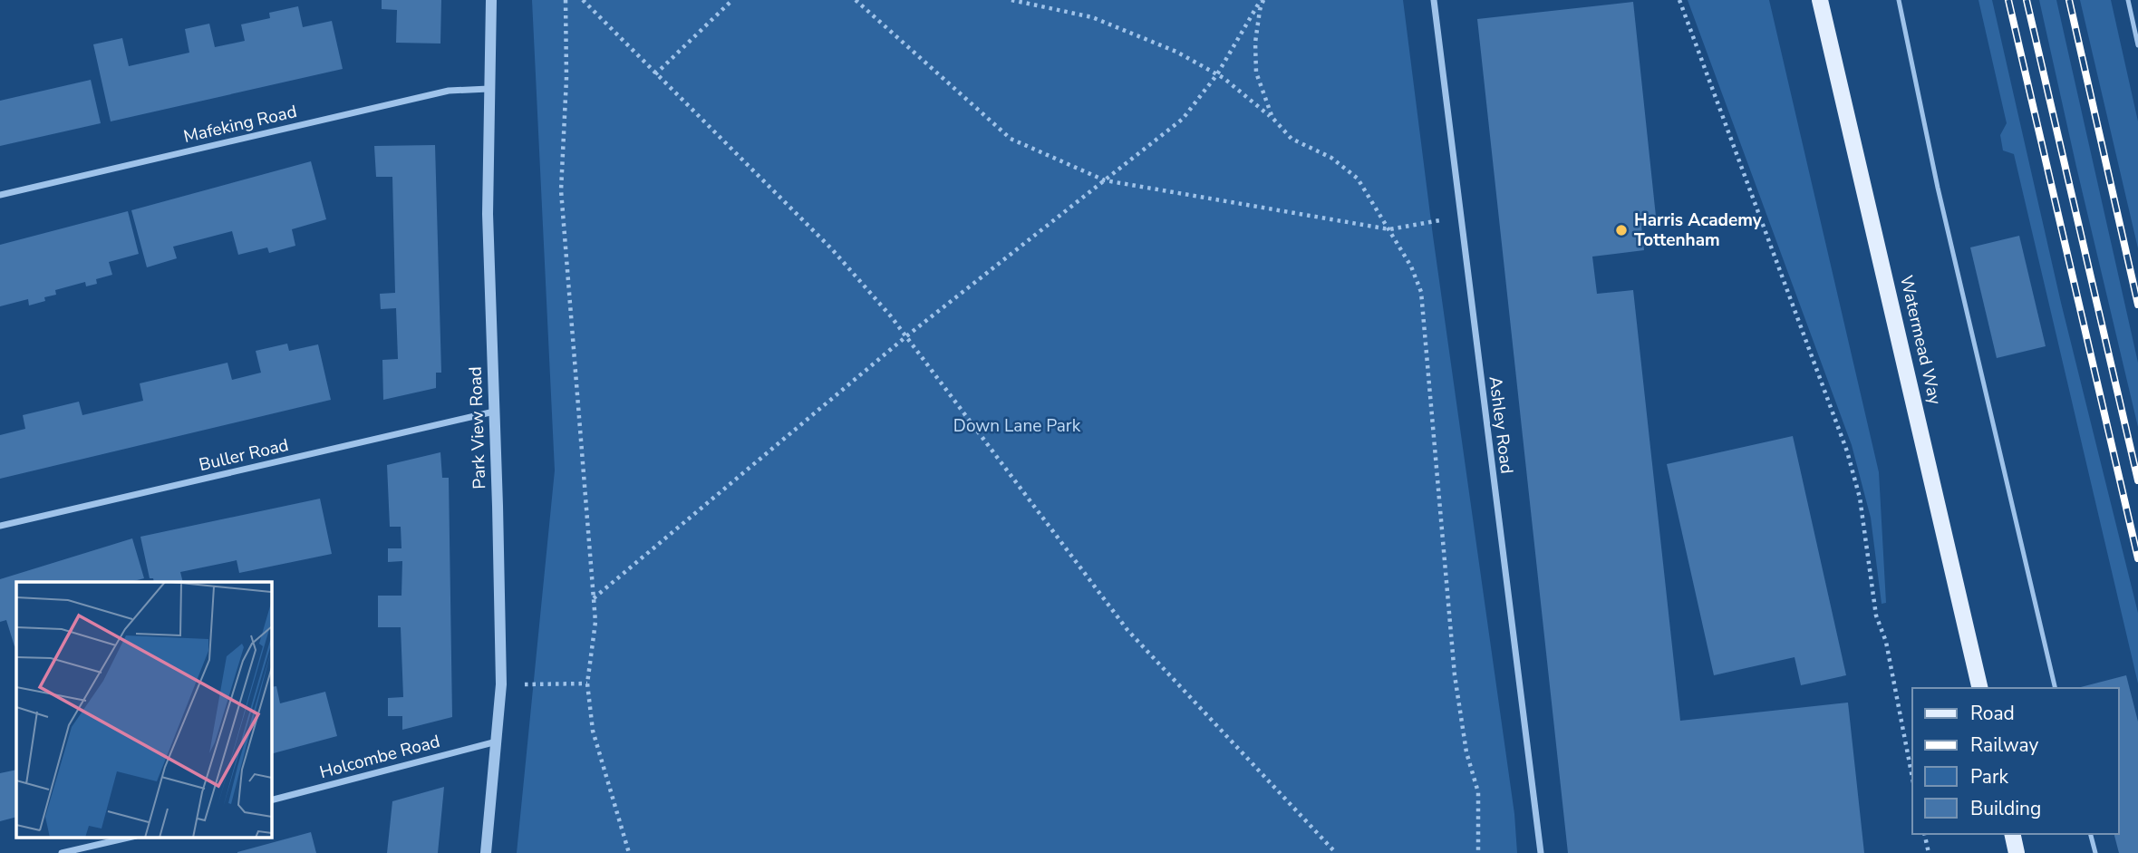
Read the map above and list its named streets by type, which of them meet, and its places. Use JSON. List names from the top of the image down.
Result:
{
  "streets": {
    "main road": ["Watermead Way"],
    "street": [
      "Mafeking Road",
      "Ashley Road",
      "Park View Road",
      "Buller Road",
      "Holcombe Road"
    ]
  },
  "crossings": [
    ["Mafeking Road", "Park View Road"],
    ["Park View Road", "Buller Road"],
    ["Park View Road", "Holcombe Road"]
  ],
  "parks": ["Down Lane Park"],
  "places": ["Harris Academy Tottenham"],
  "legend": [
    "Road",
    "Railway",
    "Park",
    "Building"
  ]
}
